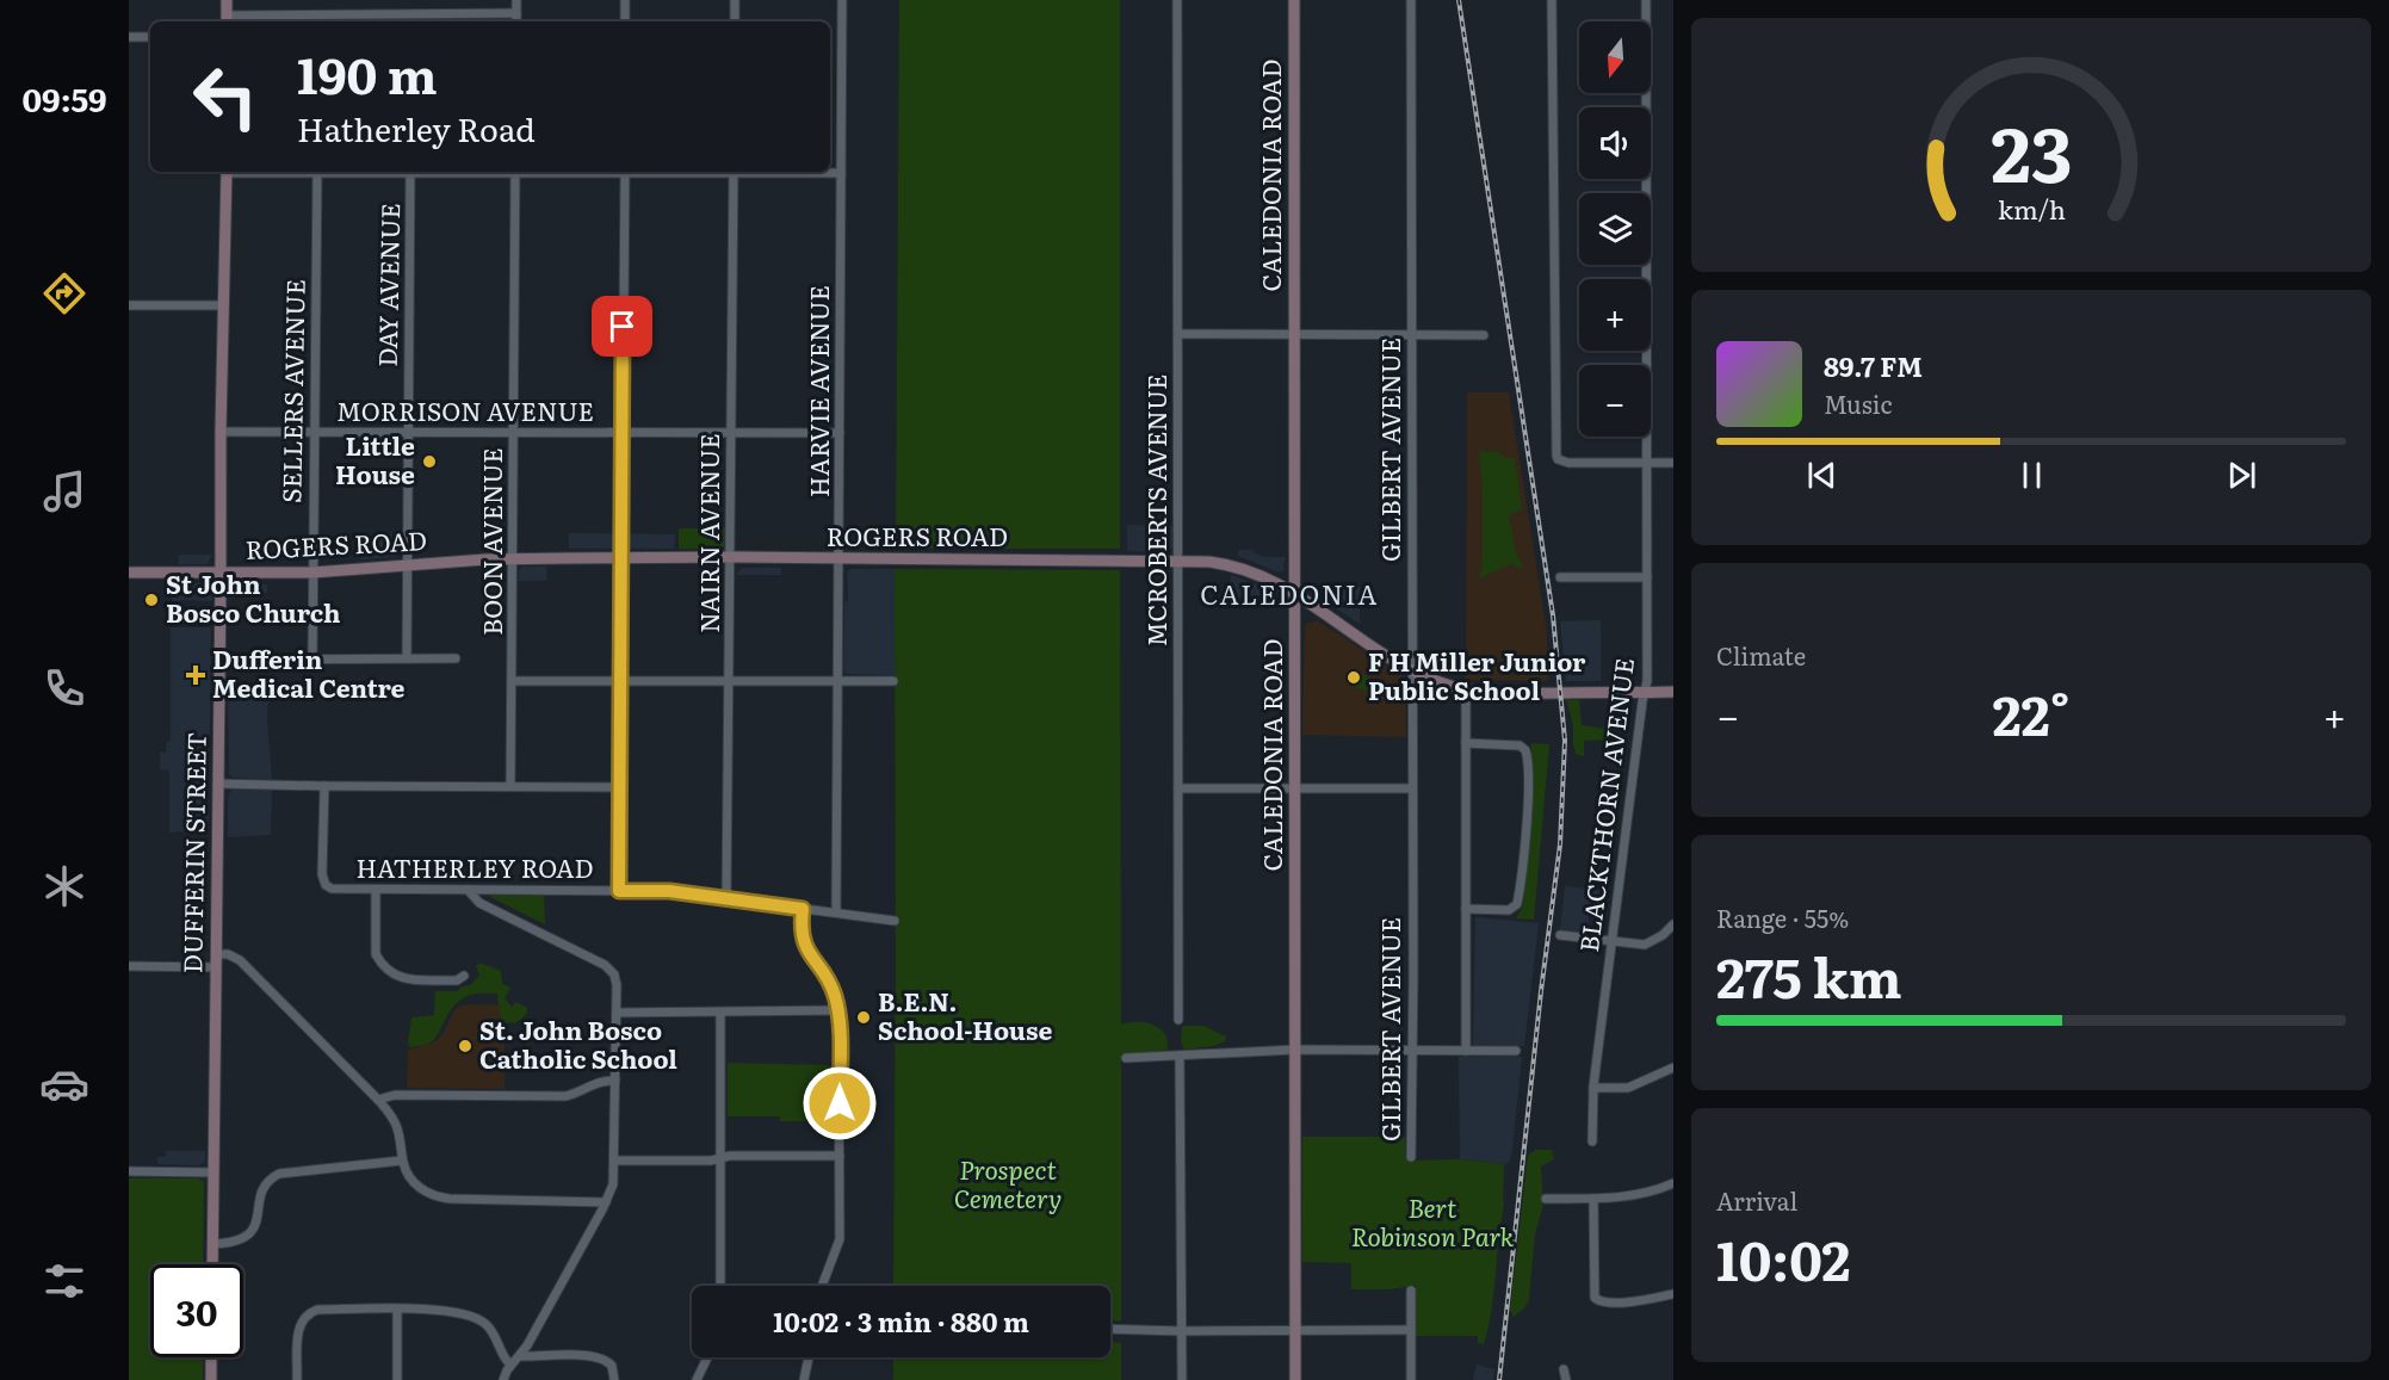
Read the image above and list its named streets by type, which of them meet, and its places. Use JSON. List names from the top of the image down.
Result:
{
  "streets": {
    "street": [
      "CALEDONIA ROAD",
      "DAY AVENUE",
      "SELLERS AVENUE",
      "HARVIE AVENUE",
      "MORRISON AVENUE",
      "GILBERT AVENUE",
      "MCROBERTS AVENUE",
      "NAIRN AVENUE",
      "ROGERS ROAD",
      "BOON AVENUE",
      "BLACKTHORN AVENUE",
      "DUFFERIN STREET",
      "HATHERLEY ROAD"
    ]
  },
  "crossings": [
    ["CALEDONIA ROAD", "ROGERS ROAD"],
    ["DAY AVENUE", "MORRISON AVENUE"],
    ["DAY AVENUE", "ROGERS ROAD"],
    ["SELLERS AVENUE", "MORRISON AVENUE"],
    ["SELLERS AVENUE", "ROGERS ROAD"],
    ["HARVIE AVENUE", "MORRISON AVENUE"],
    ["HARVIE AVENUE", "ROGERS ROAD"],
    ["HARVIE AVENUE", "HATHERLEY ROAD"],
    ["MORRISON AVENUE", "NAIRN AVENUE"],
    ["MORRISON AVENUE", "BOON AVENUE"],
    ["MORRISON AVENUE", "DUFFERIN STREET"],
    ["GILBERT AVENUE", "ROGERS ROAD"],
    ["MCROBERTS AVENUE", "ROGERS ROAD"],
    ["NAIRN AVENUE", "ROGERS ROAD"],
    ["NAIRN AVENUE", "HATHERLEY ROAD"],
    ["ROGERS ROAD", "BOON AVENUE"],
    ["ROGERS ROAD", "BLACKTHORN AVENUE"],
    ["ROGERS ROAD", "DUFFERIN STREET"]
  ],
  "districts": ["CALEDONIA"],
  "parks": ["Prospect Cemetery", "Bert Robinson Park"],
  "places": {
    "other": [
      "Little House",
      "St John Bosco Church",
      "F H Miller Junior Public School",
      "B.E.N. School-House",
      "St. John Bosco Catholic School"
    ],
    "health": ["Dufferin Medical Centre"]
  },
  "north": "bottom",
  "page": {
    "tabs": "09:59",
    "map_buttons": ["+", "−"],
    "turn": ["190 m", "Hatherley Road"],
    "song": ["89.7 FM", "Music"],
    "tile": [
      "Climate",
      ["Range · 55%", "275 km"],
      ["Arrival", "10:02"]
    ],
    "heat": ["−", "22°", "+"],
    "limit": "30",
    "trip": "10:02 · 3 min · 880 m",
    "gauge": ["23", "km/h"]
  }
}
